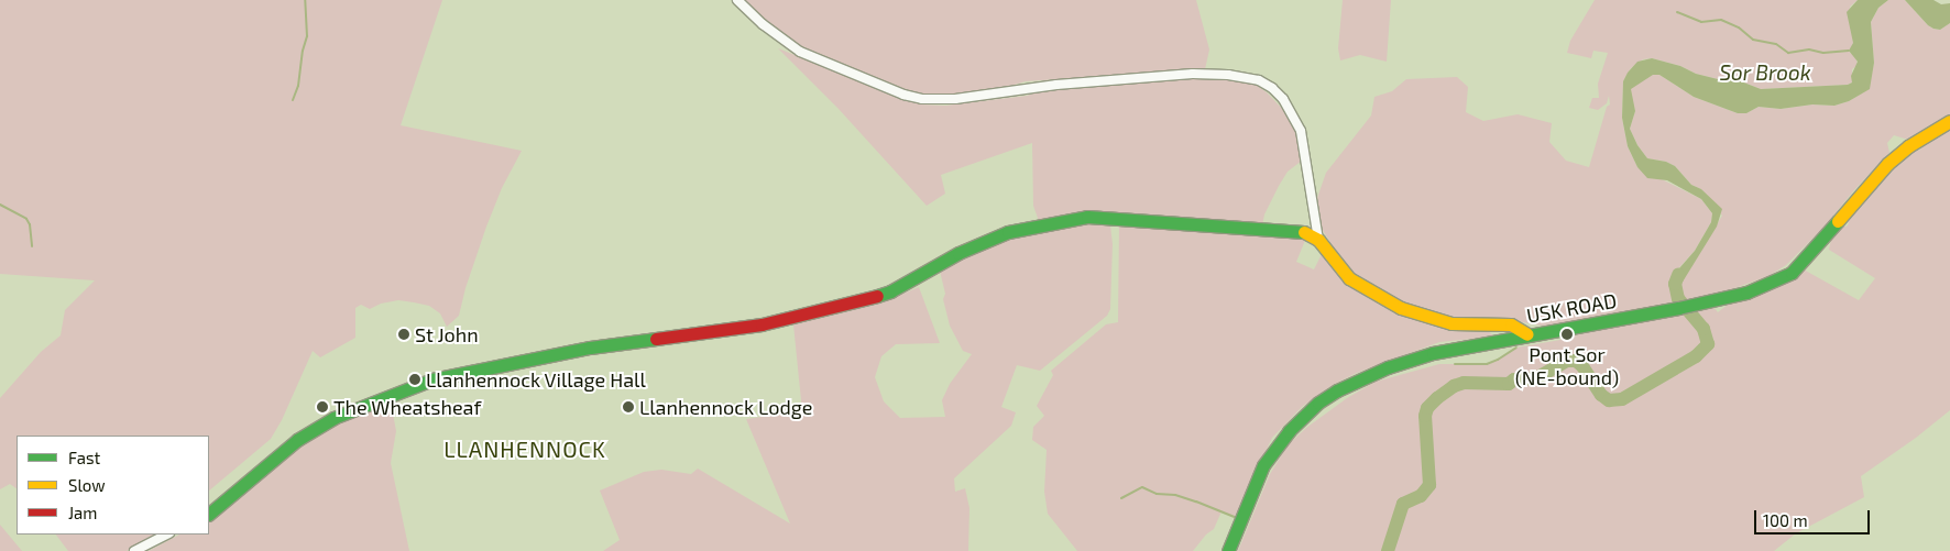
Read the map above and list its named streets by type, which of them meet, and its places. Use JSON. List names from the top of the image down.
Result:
{
  "streets": {
    "street": ["USK ROAD"]
  },
  "districts": ["LLANHENNOCK"],
  "water": ["Sor Brook"],
  "places": [
    "St John",
    "Pont Sor (NE-bound)",
    "Llanhennock Village Hall",
    "The Wheatsheaf",
    "Llanhennock Lodge"
  ],
  "legend": ["Fast", "Slow", "Jam"],
  "scale_bar": "100 m"
}
